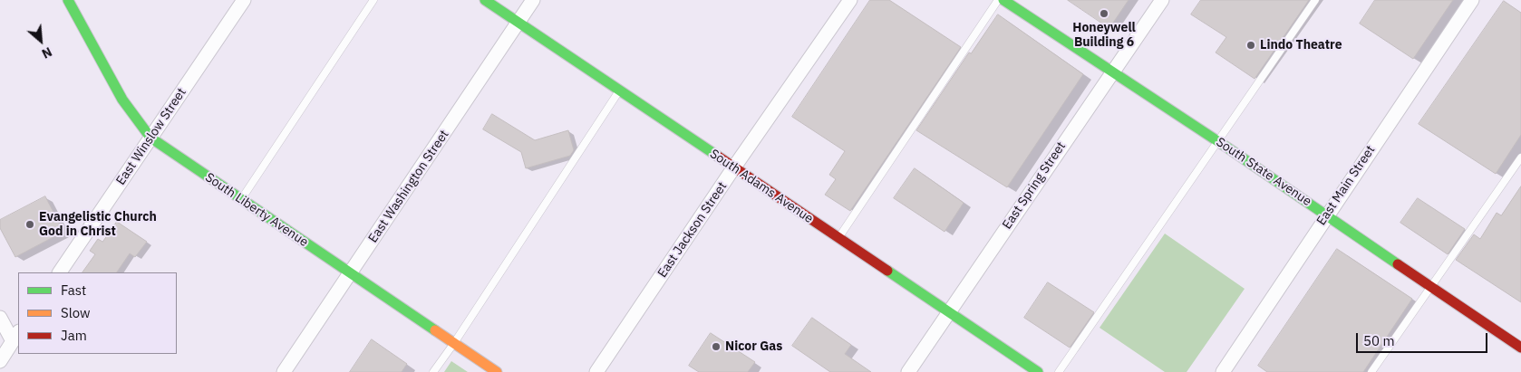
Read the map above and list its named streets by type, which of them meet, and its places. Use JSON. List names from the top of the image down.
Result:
{
  "streets": {
    "street": [
      "East Winslow Street",
      "South State Avenue",
      "East Spring Street",
      "East Main Street",
      "East Washington Street",
      "South Adams Avenue",
      "South Liberty Avenue",
      "East Jackson Street"
    ]
  },
  "crossings": [
    ["East Winslow Street", "South Liberty Avenue"],
    ["South State Avenue", "East Spring Street"],
    ["South State Avenue", "East Main Street"],
    ["East Spring Street", "South Adams Avenue"],
    ["East Washington Street", "South Adams Avenue"],
    ["East Washington Street", "South Liberty Avenue"],
    ["South Adams Avenue", "East Jackson Street"]
  ],
  "places": [
    "Honeywell Building 6",
    "Lindo Theatre",
    "Evangelistic Church God in Christ",
    "Nicor Gas"
  ],
  "legend": ["Fast", "Slow", "Jam"],
  "scale_bar": "50 m",
  "north": "bottom right"
}
